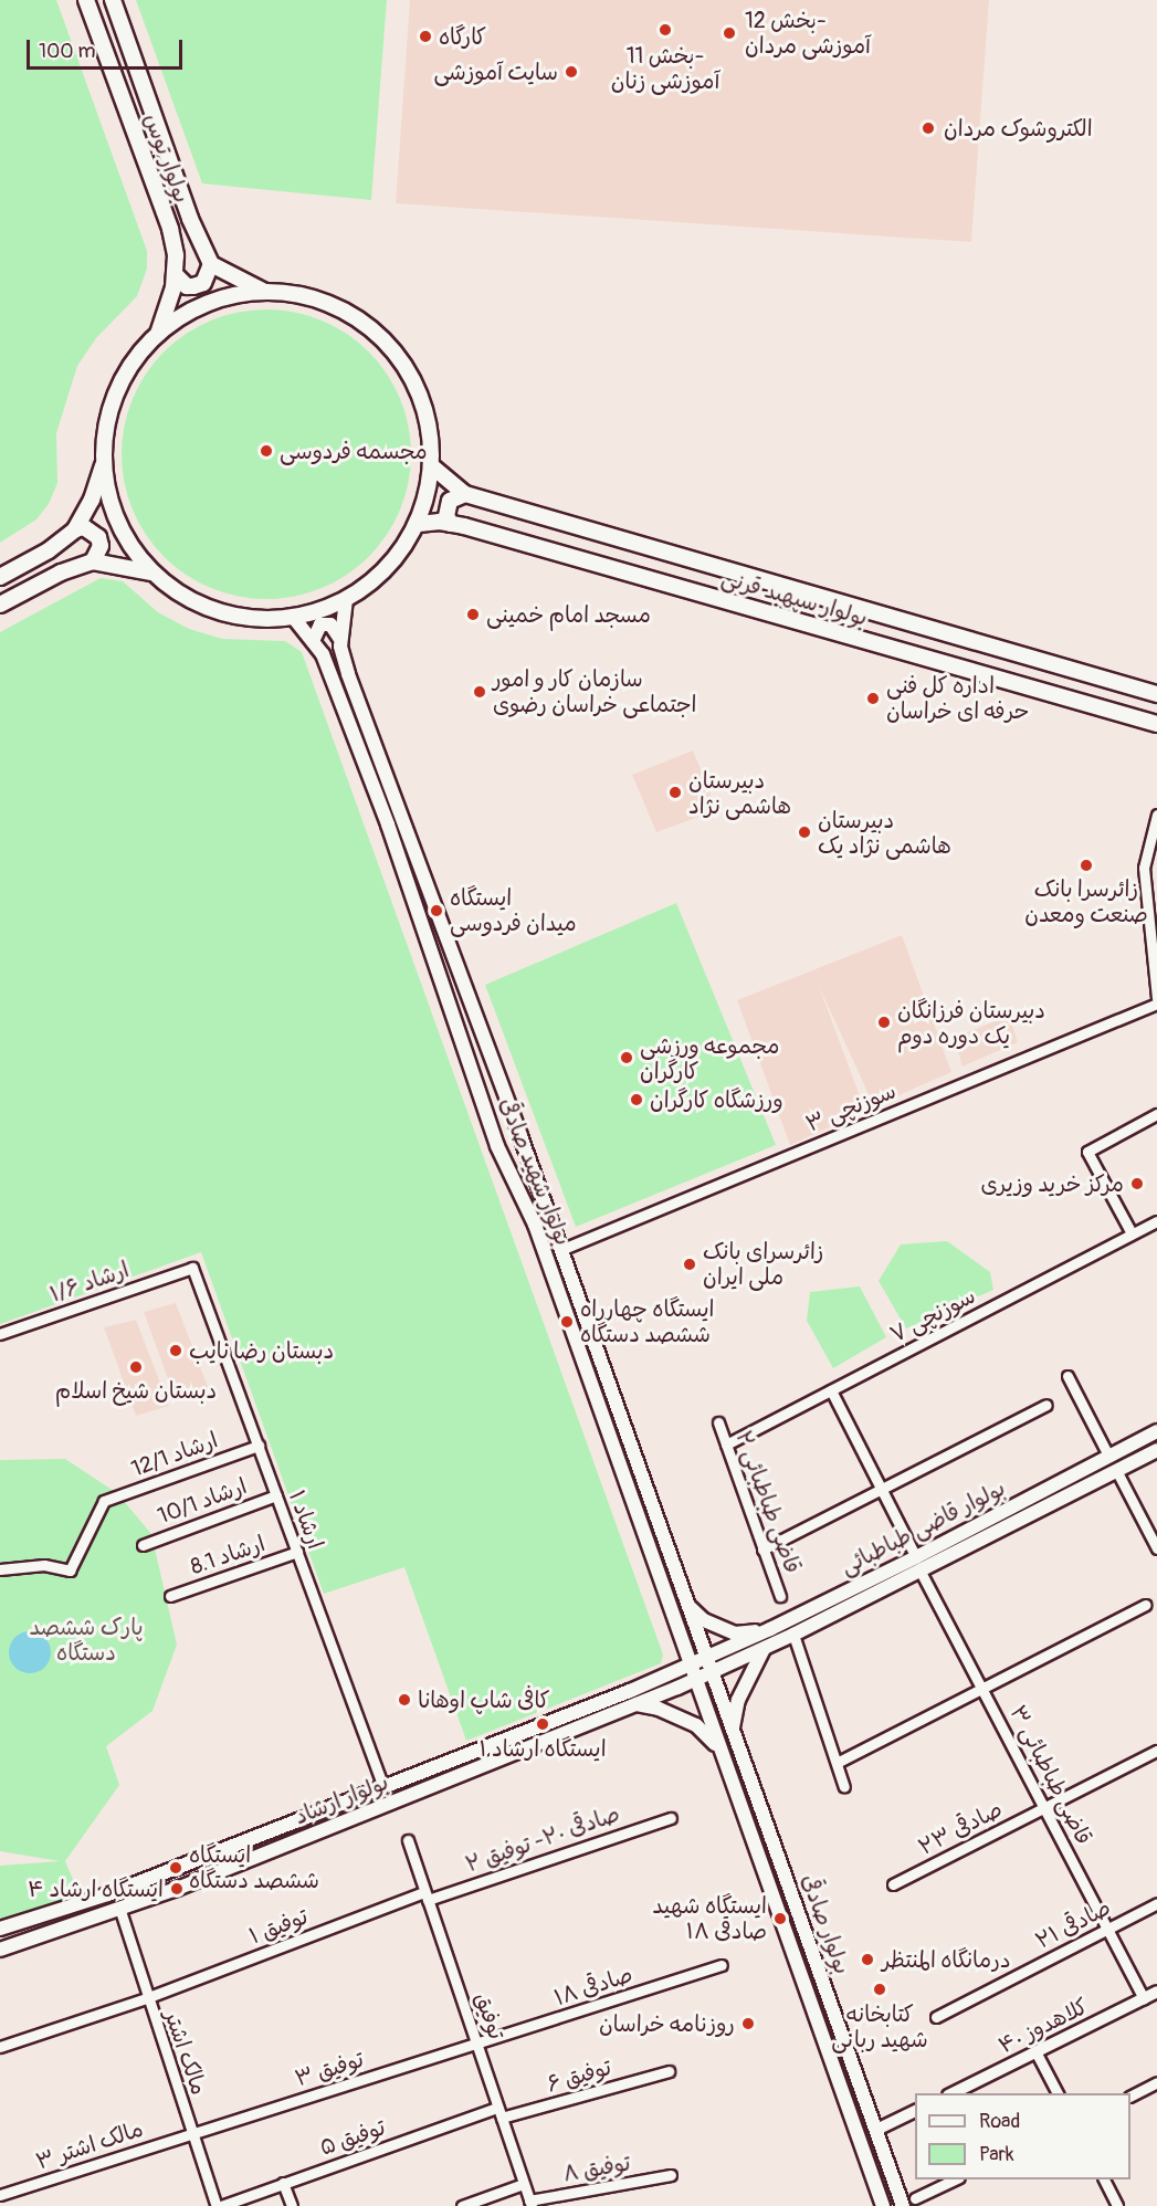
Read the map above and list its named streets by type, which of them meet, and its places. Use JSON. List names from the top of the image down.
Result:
{
  "streets": {
    "main road": [
      "بولوار توس",
      "بولوار سپهبد قرنی",
      "بولوار شهید صادقی",
      "بولوار قاضی طباطبائی",
      "بولوار ارشاد",
      "بولوار صادقی"
    ],
    "street": [
      "سوزنچی ۳",
      "ارشاد ۱/۶",
      "سوزنچی ۷",
      "ارشاد 12/1",
      "ارشاد 10/1",
      "قاضی طباطبائی ۲",
      "ارشاد ۱",
      "ارشاد 8.1",
      "قاضی طباطبائی ۳",
      "صادقی ۲۳",
      "صادقی ۲۰- توفیق ۲",
      "صادقی ۲۱",
      "توفیق ۱",
      "صادقی ۱۸",
      "توفیق",
      "کلاهدوز ۴۰",
      "مالک اشتر",
      "توفیق ۳",
      "توفیق ۶",
      "توفیق ۵",
      "مالک اشتر ۳",
      "توفیق ۸"
    ]
  },
  "crossings": [
    ["سوزنچی ۳", "بولوار شهید صادقی"],
    ["بولوار شهید صادقی", "بولوار قاضی طباطبائی"],
    ["بولوار شهید صادقی", "بولوار ارشاد"],
    ["بولوار شهید صادقی", "بولوار صادقی"],
    ["ارشاد ۱/۶", "ارشاد ۱"],
    ["سوزنچی ۷", "قاضی طباطبائی ۲"],
    ["ارشاد 12/1", "ارشاد ۱"],
    ["ارشاد 10/1", "ارشاد ۱"],
    ["ارشاد ۱", "ارشاد 8.1"],
    ["ارشاد ۱", "بولوار ارشاد"],
    ["بولوار قاضی طباطبائی", "قاضی طباطبائی ۳"],
    ["بولوار قاضی طباطبائی", "بولوار ارشاد"],
    ["بولوار قاضی طباطبائی", "بولوار صادقی"],
    ["قاضی طباطبائی ۳", "صادقی ۲۳"],
    ["قاضی طباطبائی ۳", "صادقی ۲۱"],
    ["قاضی طباطبائی ۳", "کلاهدوز ۴۰"],
    ["بولوار ارشاد", "بولوار صادقی"],
    ["بولوار ارشاد", "مالک اشتر"],
    ["صادقی ۲۰- توفیق ۲", "توفیق ۱"],
    ["صادقی ۲۰- توفیق ۲", "توفیق"],
    ["توفیق ۱", "توفیق"],
    ["توفیق ۱", "مالک اشتر"],
    ["صادقی ۱۸", "توفیق"],
    ["صادقی ۱۸", "توفیق ۳"],
    ["توفیق", "توفیق ۳"],
    ["توفیق", "توفیق ۶"],
    ["توفیق", "توفیق ۵"],
    ["توفیق", "توفیق ۸"],
    ["مالک اشتر", "توفیق ۳"],
    ["مالک اشتر", "توفیق ۵"],
    ["مالک اشتر", "مالک اشتر ۳"],
    ["توفیق ۳", "مالک اشتر ۳"],
    ["توفیق ۶", "توفیق ۵"]
  ],
  "parks": ["پارک‌ ششصد دستگاه"],
  "places": [
    "بخش 11- آموزشی زنان",
    "بخش 12- آموزشی مردان",
    "کارگاه",
    "سایت آموزشی",
    "الکتروشوک مردان",
    "مجسمه فردوسی",
    "مسجد امام خمینی",
    "سازمان کار و امور اجتماعی خراسان رضوی",
    "اداره کل فنی حرفه ای خراسان",
    "دبیرستان هاشمی نژاد",
    "دبیرستان هاشمی نژاد یک",
    "زائرسرا بانک صنعت ومعدن",
    "ایستگاه میدان فردوسی",
    "دبیرستان فرزانگان یک دوره دوم",
    "مجموعه ورزشی کارگران",
    "ورزشگاه کارگران",
    "مرکز خرید وزیری",
    "زائرسرای بانک ملی ایران",
    "ایستگاه چهارراه ششصد دستگاه",
    "دبستان رضا نایب",
    "دبستان شیخ اسلام",
    "کافی شاپ اوهانا",
    "ایستگاه ارشاد ۱",
    "ایستگاه ششصد دستگاه",
    "ایستگاه ارشاد ۴",
    "ایستگاه شهید صادقی ۱۸",
    "درمانگاه المنتظر",
    "کتابخانه شهید ربانی",
    "روزنامه خراسان"
  ],
  "legend": ["Road", "Park"],
  "scale_bar": "100 m"
}
